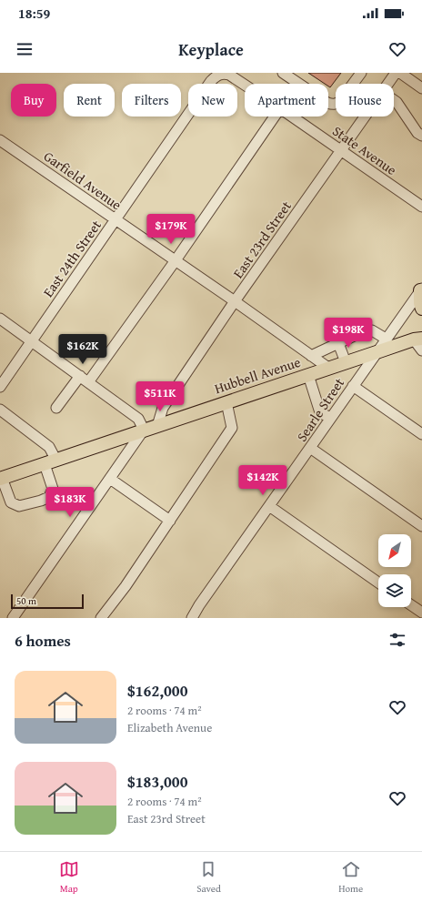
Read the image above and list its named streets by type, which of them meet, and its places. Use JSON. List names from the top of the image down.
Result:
{
  "streets": {
    "main road": ["Hubbell Avenue"],
    "street": [
      "State Avenue",
      "Garfield Avenue",
      "East 23rd Street",
      "East 24th Street",
      "Searle Street"
    ]
  },
  "crossings": [
    ["State Avenue", "East 23rd Street"],
    ["State Avenue", "East 24th Street"],
    ["Garfield Avenue", "East 23rd Street"],
    ["Garfield Avenue", "East 24th Street"],
    ["Garfield Avenue", "Hubbell Avenue"],
    ["East 23rd Street", "Hubbell Avenue"],
    ["Hubbell Avenue", "Searle Street"]
  ],
  "scale_bar": "50 m",
  "north": "bottom left",
  "page": {
    "status": "18:59",
    "header": "Keyplace",
    "chip": [
      "Buy",
      "Rent",
      "Filters",
      "New",
      "Apartment",
      "House"
    ],
    "price": [
      "$179K",
      "$198K",
      "$162K",
      "$511K",
      "$142K",
      "$183K"
    ],
    "scale": "50 m",
    "heading": "6 homes",
    "list": [
      {
        "name": "$162,000",
        "note": "2 rooms · 74 m² · Elizabeth Avenue"
      },
      {
        "name": "$183,000",
        "note": "2 rooms · 74 m² · East 23rd Street"
      }
    ],
    "tabs": ["Map", "Saved", "Home"]
  }
}
